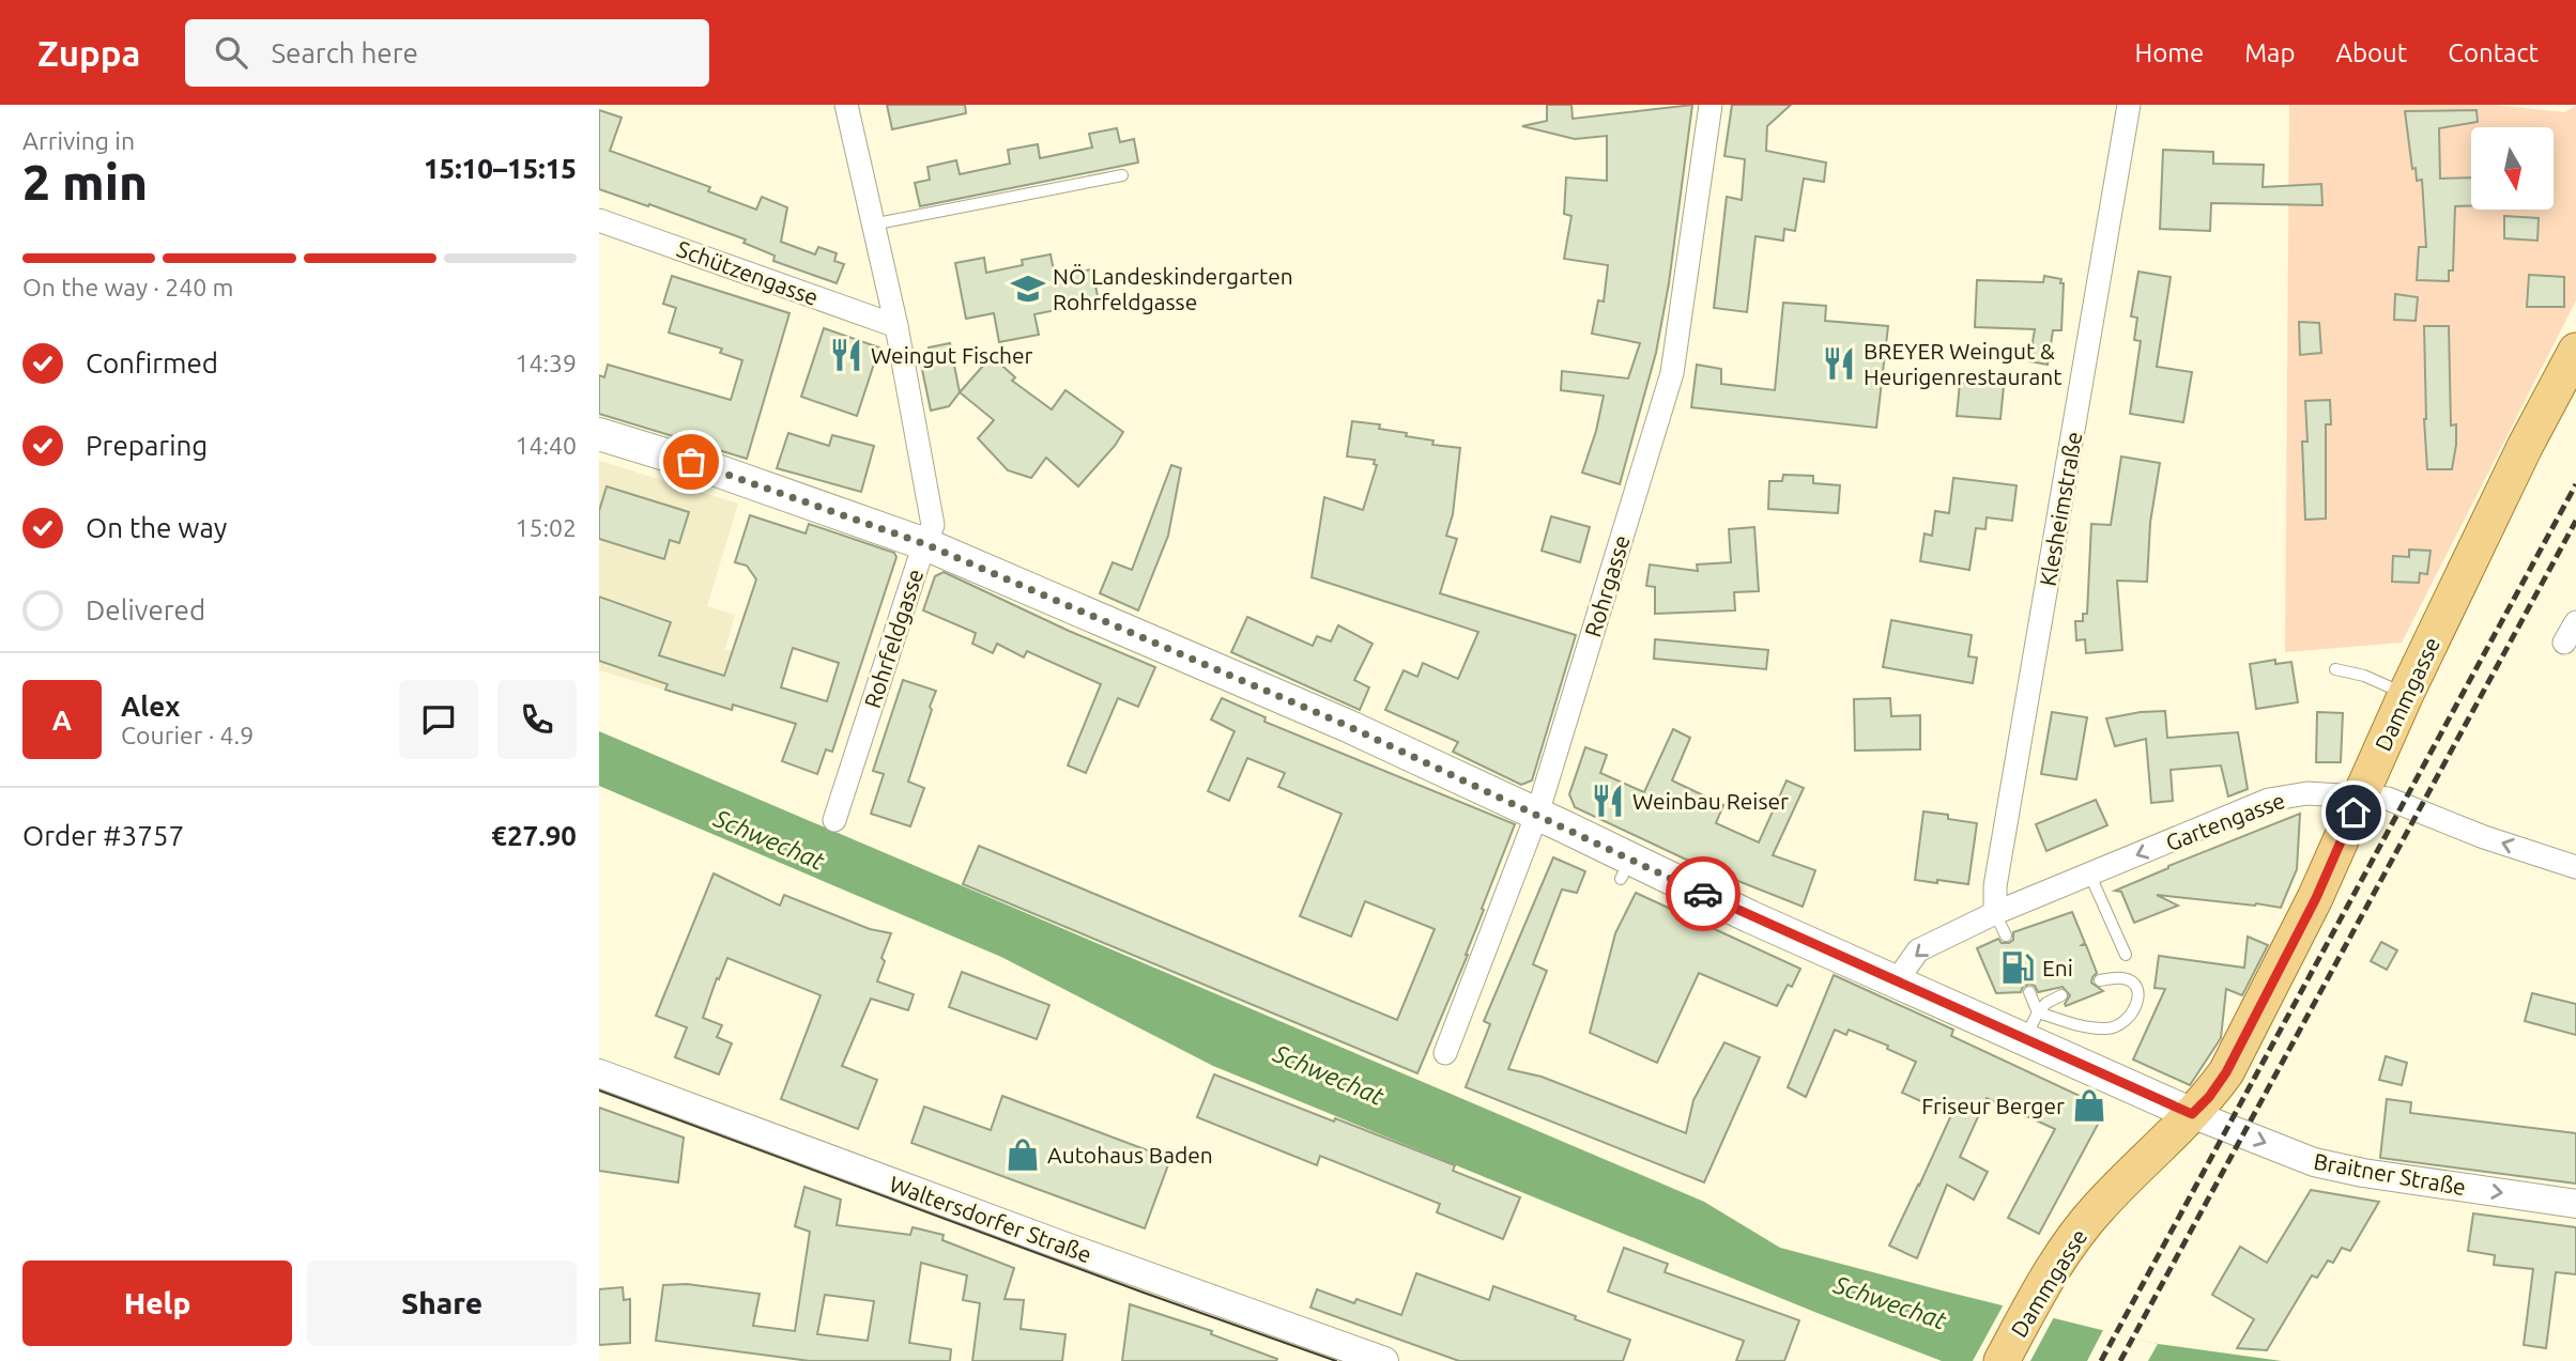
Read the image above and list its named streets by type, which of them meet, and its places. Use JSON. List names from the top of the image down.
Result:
{
  "streets": {
    "main road": ["Dammgasse", "Braitner Straße"],
    "street": [
      "Schützengasse",
      "Klesheimstraße",
      "Rohrgasse",
      "Rohrfeldgasse",
      "Gartengasse",
      "Waltersdorfer Straße"
    ]
  },
  "crossings": [
    ["Schützengasse", "Rohrfeldgasse"],
    ["Klesheimstraße", "Gartengasse"],
    ["Rohrgasse", "Braitner Straße"],
    ["Rohrfeldgasse", "Braitner Straße"],
    ["Dammgasse", "Gartengasse"],
    ["Dammgasse", "Braitner Straße"],
    ["Gartengasse", "Braitner Straße"]
  ],
  "one_way": ["Gartengasse"],
  "water": ["Schwechat"],
  "places": {
    "school or university": ["NÖ Landeskindergarten Rohrfeldgasse"],
    "restaurant": ["Weingut Fischer", "BREYER Weingut & Heurigenrestaurant", "Weinbau Reiser"],
    "fuel station": ["Eni"],
    "shop": ["Friseur Berger", "Autohaus Baden"]
  },
  "north": "bottom",
  "page": {
    "header": "Zuppa",
    "search": "Search here",
    "nav": [
      "Home",
      "Map",
      "About",
      "Contact"
    ],
    "heading": ["2 min", "Arriving in", "15:10–15:15"],
    "panel": [
      "Alex",
      "Courier · 4.9",
      "Order #3757",
      "€27.90"
    ],
    "bar": "On the way · 240 m",
    "list": [
      ["Confirmed", "14:39"],
      ["Preparing", "14:40"],
      ["On the way", "15:02"],
      "Delivered"
    ],
    "round": "A",
    "buttons": ["Help", "Share"]
  }
}
